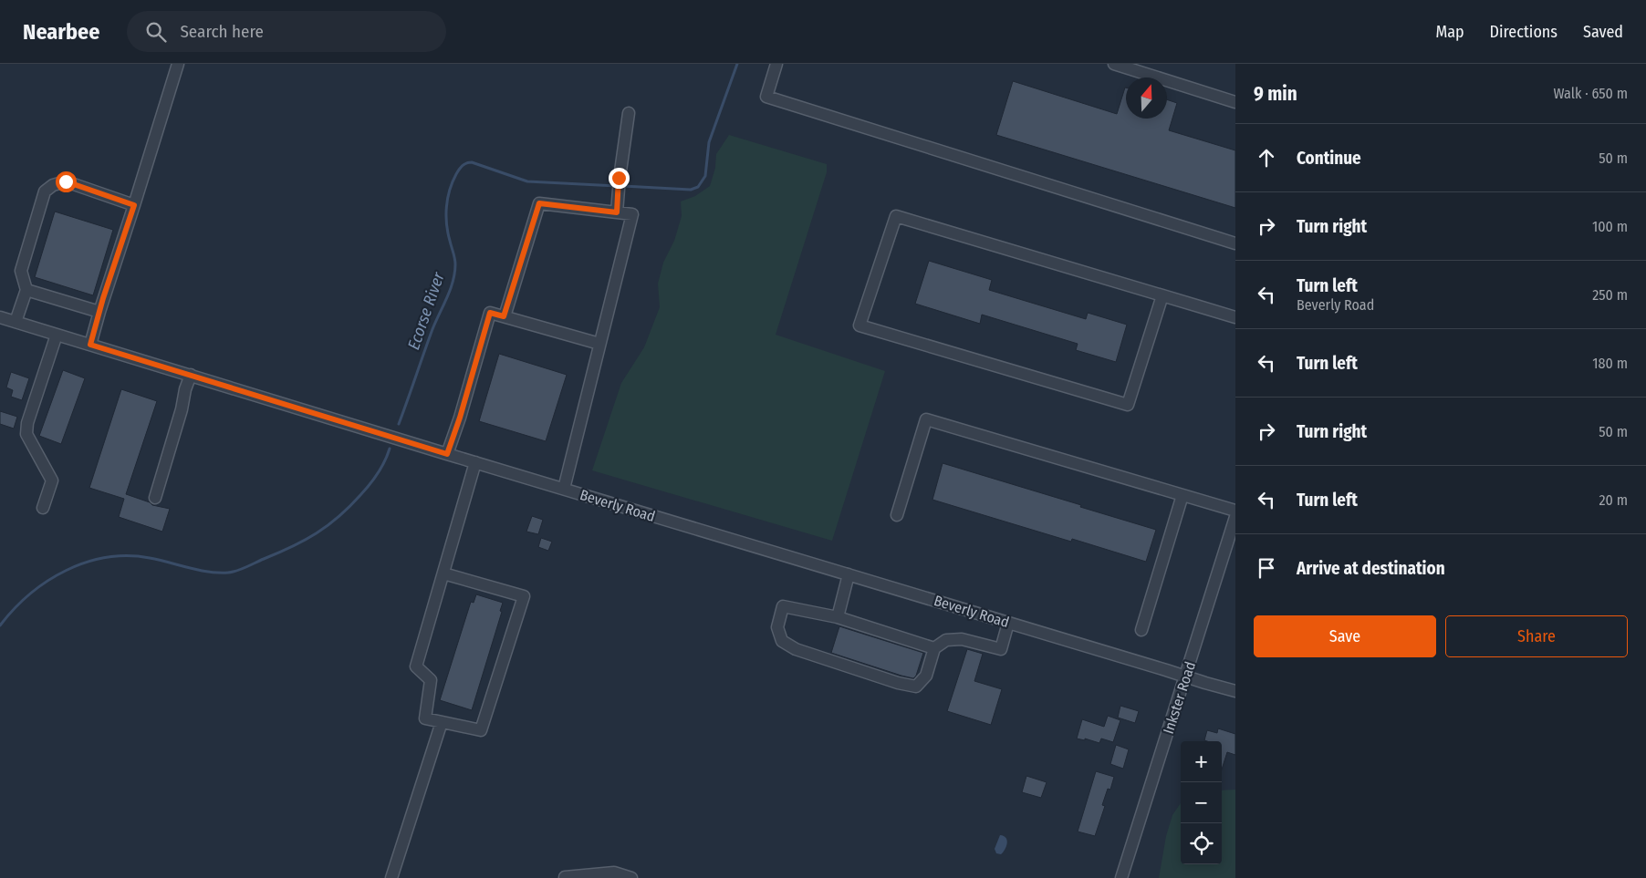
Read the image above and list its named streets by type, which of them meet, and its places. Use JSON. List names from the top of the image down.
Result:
{
  "streets": {
    "street": ["Beverly Road", "Inkster Road"]
  },
  "crossings": [
    ["Beverly Road", "Inkster Road"]
  ],
  "water": ["Ecorse River"],
  "north": "top",
  "page": {
    "header": "Nearbee",
    "search": "Search here",
    "nav": ["Map", "Directions", "Saved"],
    "heading": ["9 min", "Walk · 650 m"],
    "list": [
      ["Continue", "50 m"],
      ["Turn right", "100 m"],
      ["Turn left", "Beverly Road", "250 m"],
      ["Turn left", "180 m"],
      ["Turn right", "50 m"],
      ["Turn left", "20 m"],
      "Arrive at destination"
    ],
    "buttons": ["Save", "Share"],
    "map_buttons": ["+", "−"]
  }
}
